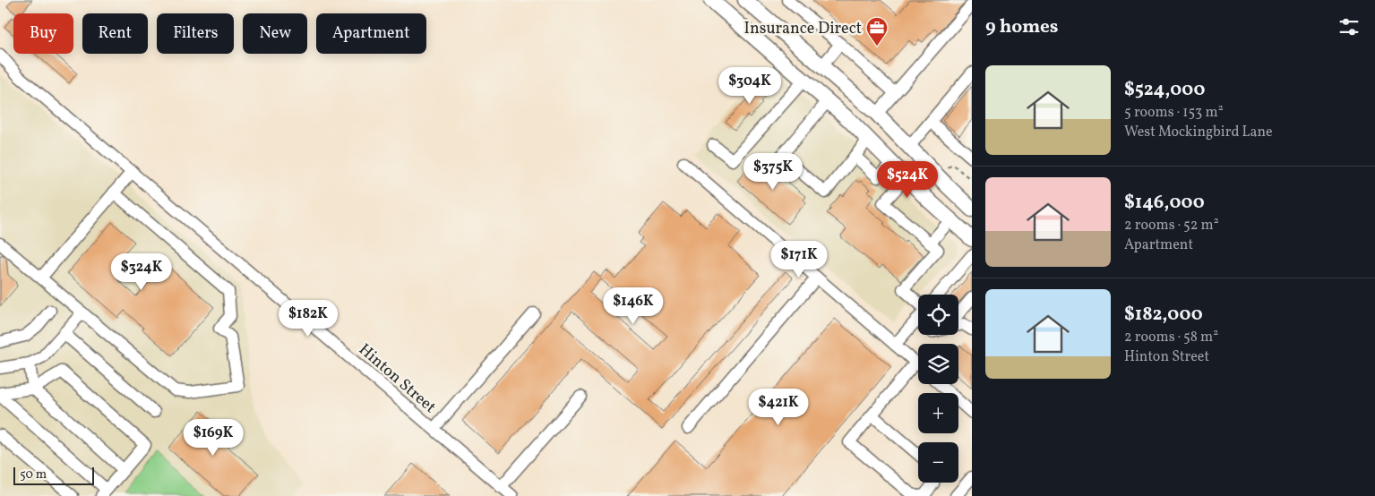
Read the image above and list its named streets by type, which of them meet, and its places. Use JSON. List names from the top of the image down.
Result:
{
  "streets": {
    "street": ["Hinton Street"]
  },
  "places": {
    "office": ["Insurance Direct"]
  },
  "scale_bar": "50 m",
  "page": {
    "heading": "9 homes",
    "chip": [
      "Buy",
      "Rent",
      "Filters",
      "New",
      "Apartment"
    ],
    "list": [
      {
        "name": "$524,000",
        "note": "5 rooms · 153 m² · West Mockingbird Lane"
      },
      {
        "name": "$146,000",
        "note": "2 rooms · 52 m² · Apartment"
      },
      {
        "name": "$182,000",
        "note": "2 rooms · 58 m² · Hinton Street"
      }
    ],
    "price": [
      "$304K",
      "$375K",
      "$524K",
      "$171K",
      "$324K",
      "$146K",
      "$182K",
      "$421K",
      "$169K"
    ],
    "map_buttons": ["+", "−"],
    "scale": "50 m"
  }
}
